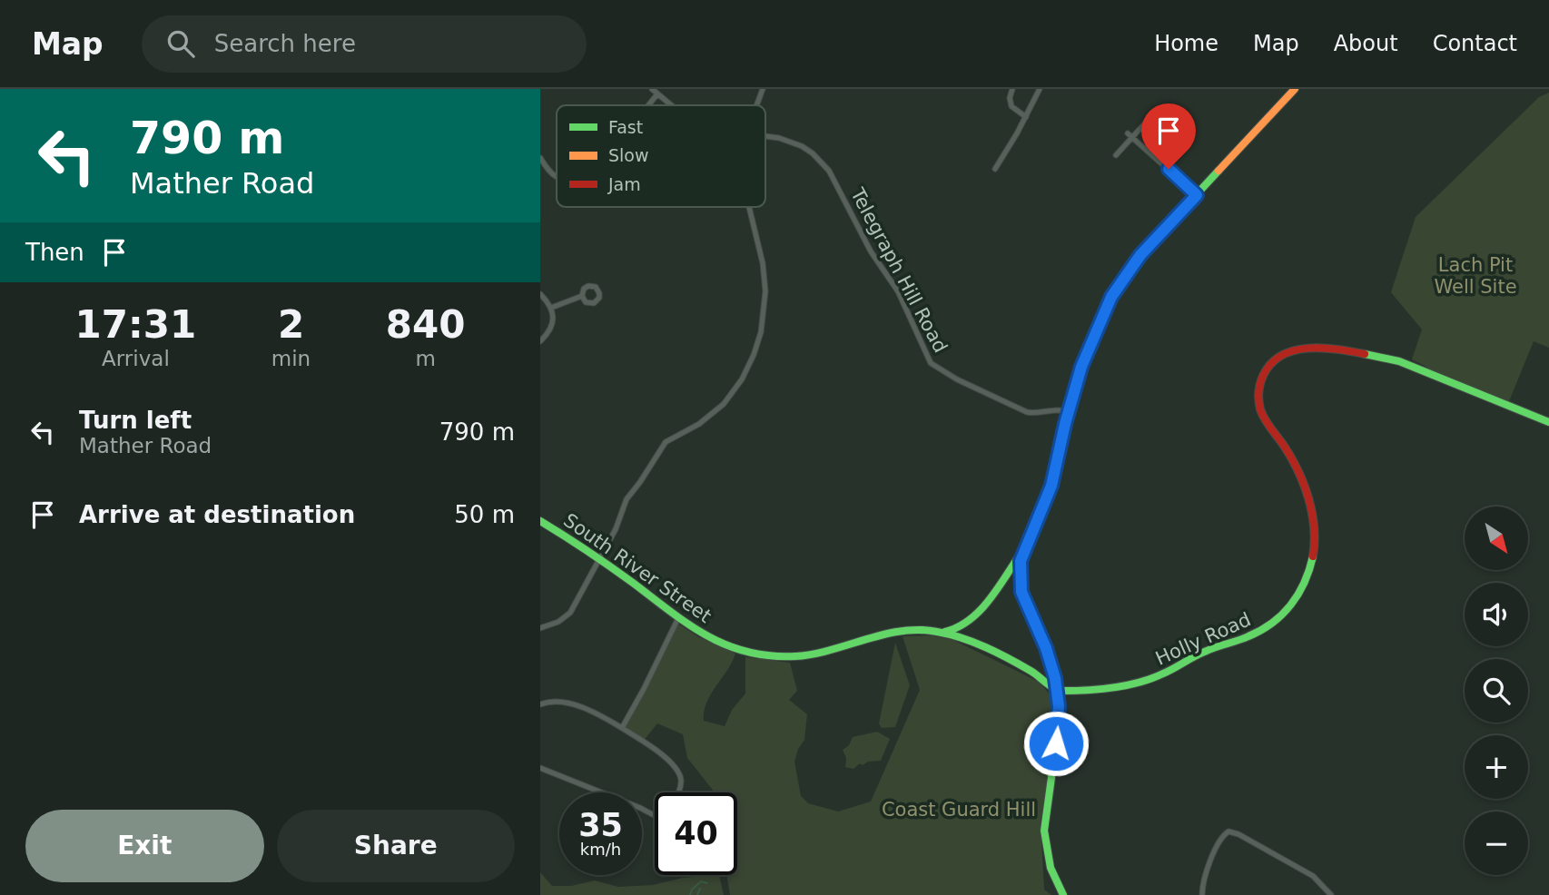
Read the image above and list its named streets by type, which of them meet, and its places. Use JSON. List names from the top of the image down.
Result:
{
  "streets": {
    "street": ["Telegraph Hill Road", "South River Street", "Holly Road"]
  },
  "crossings": [
    ["South River Street", "Holly Road"]
  ],
  "parks": ["Lach Pit Well Site", "Coast Guard Hill"],
  "legend": ["Fast", "Slow", "Jam"],
  "north": "bottom right",
  "page": {
    "header": "Map",
    "search": "Search here",
    "nav": [
      "Home",
      "Map",
      "About",
      "Contact"
    ],
    "turn": ["790 m", "Mather Road"],
    "then": "Then",
    "eta": [
      "17:31",
      "Arrival",
      "2",
      "min",
      "840",
      "m"
    ],
    "list": [
      {
        "name": "Turn left",
        "note": "Mather Road",
        "value": "790 m"
      },
      {
        "name": "Arrive at destination",
        "value": "50 m"
      }
    ],
    "map_buttons": ["+", "−"],
    "speed": "35 km/h",
    "limit": "40",
    "buttons": ["Exit", "Share"]
  }
}
